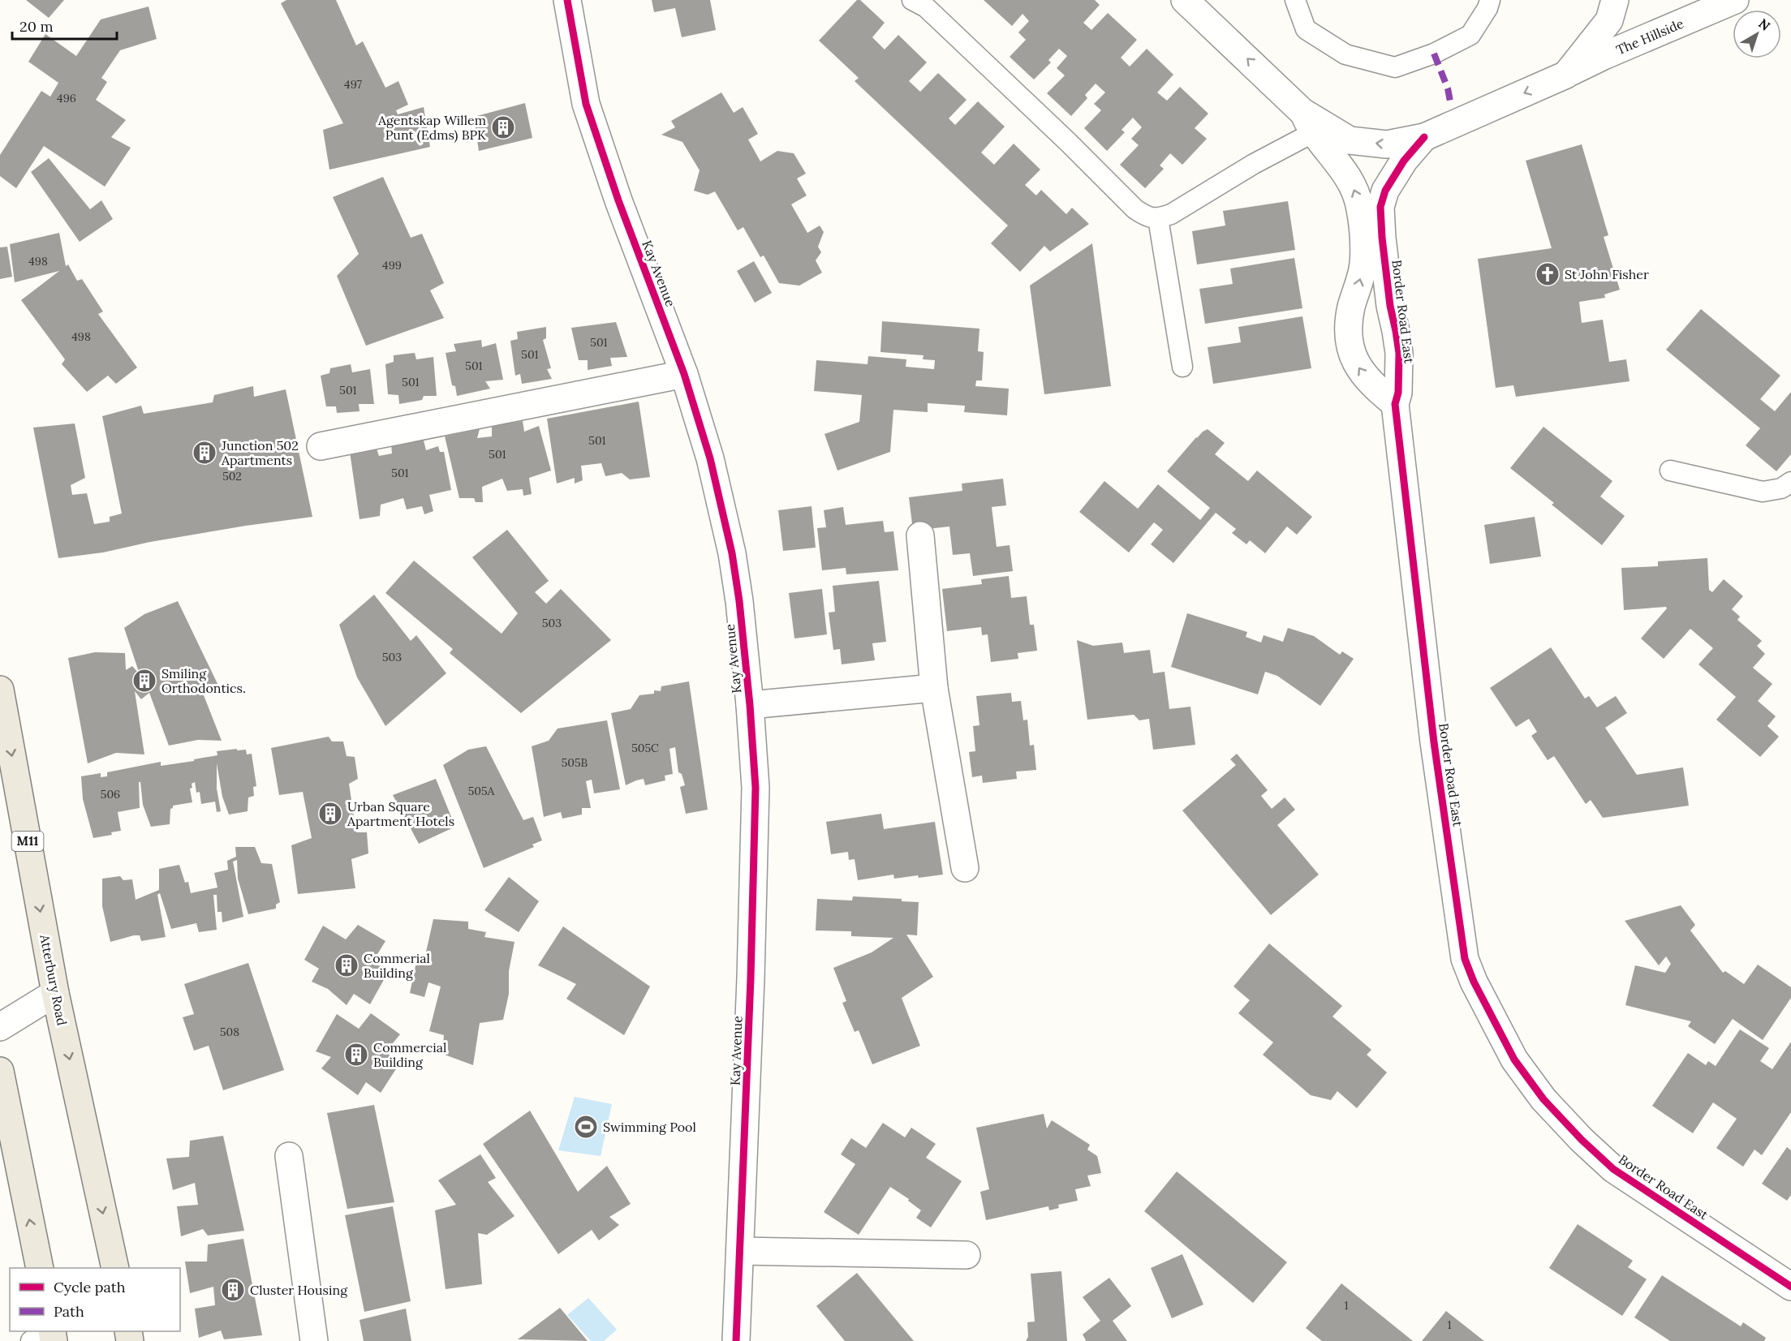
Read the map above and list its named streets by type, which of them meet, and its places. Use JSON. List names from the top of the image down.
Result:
{
  "streets": {
    "main road": ["M11", "Atterbury Road"],
    "street": ["The Hillside", "Kay Avenue", "Border Road East"]
  },
  "crossings": [
    ["The Hillside", "Border Road East"]
  ],
  "one_way": ["The Hillside"],
  "places": {
    "building": [
      "Agentskap Willem Punt (Edms) BPK",
      "Junction 502 Apartments",
      "Smiling Orthodontics.",
      "Urban Square Apartment Hotels",
      "Commerial Building",
      "Commercial Building",
      "Cluster Housing"
    ],
    "church": ["St John Fisher"],
    "sports": ["Swimming Pool"]
  },
  "house_numbers": [
    "497",
    "496",
    "498",
    "499",
    "498",
    "501",
    "501",
    "501",
    "501",
    "501",
    "501",
    "501",
    "501",
    "502",
    "503",
    "503",
    "505C",
    "505B",
    "505A",
    "506",
    "508",
    "1",
    "1"
  ],
  "legend": ["Cycle path", "Path"],
  "scale_bar": "20 m",
  "north": "top right"
}
